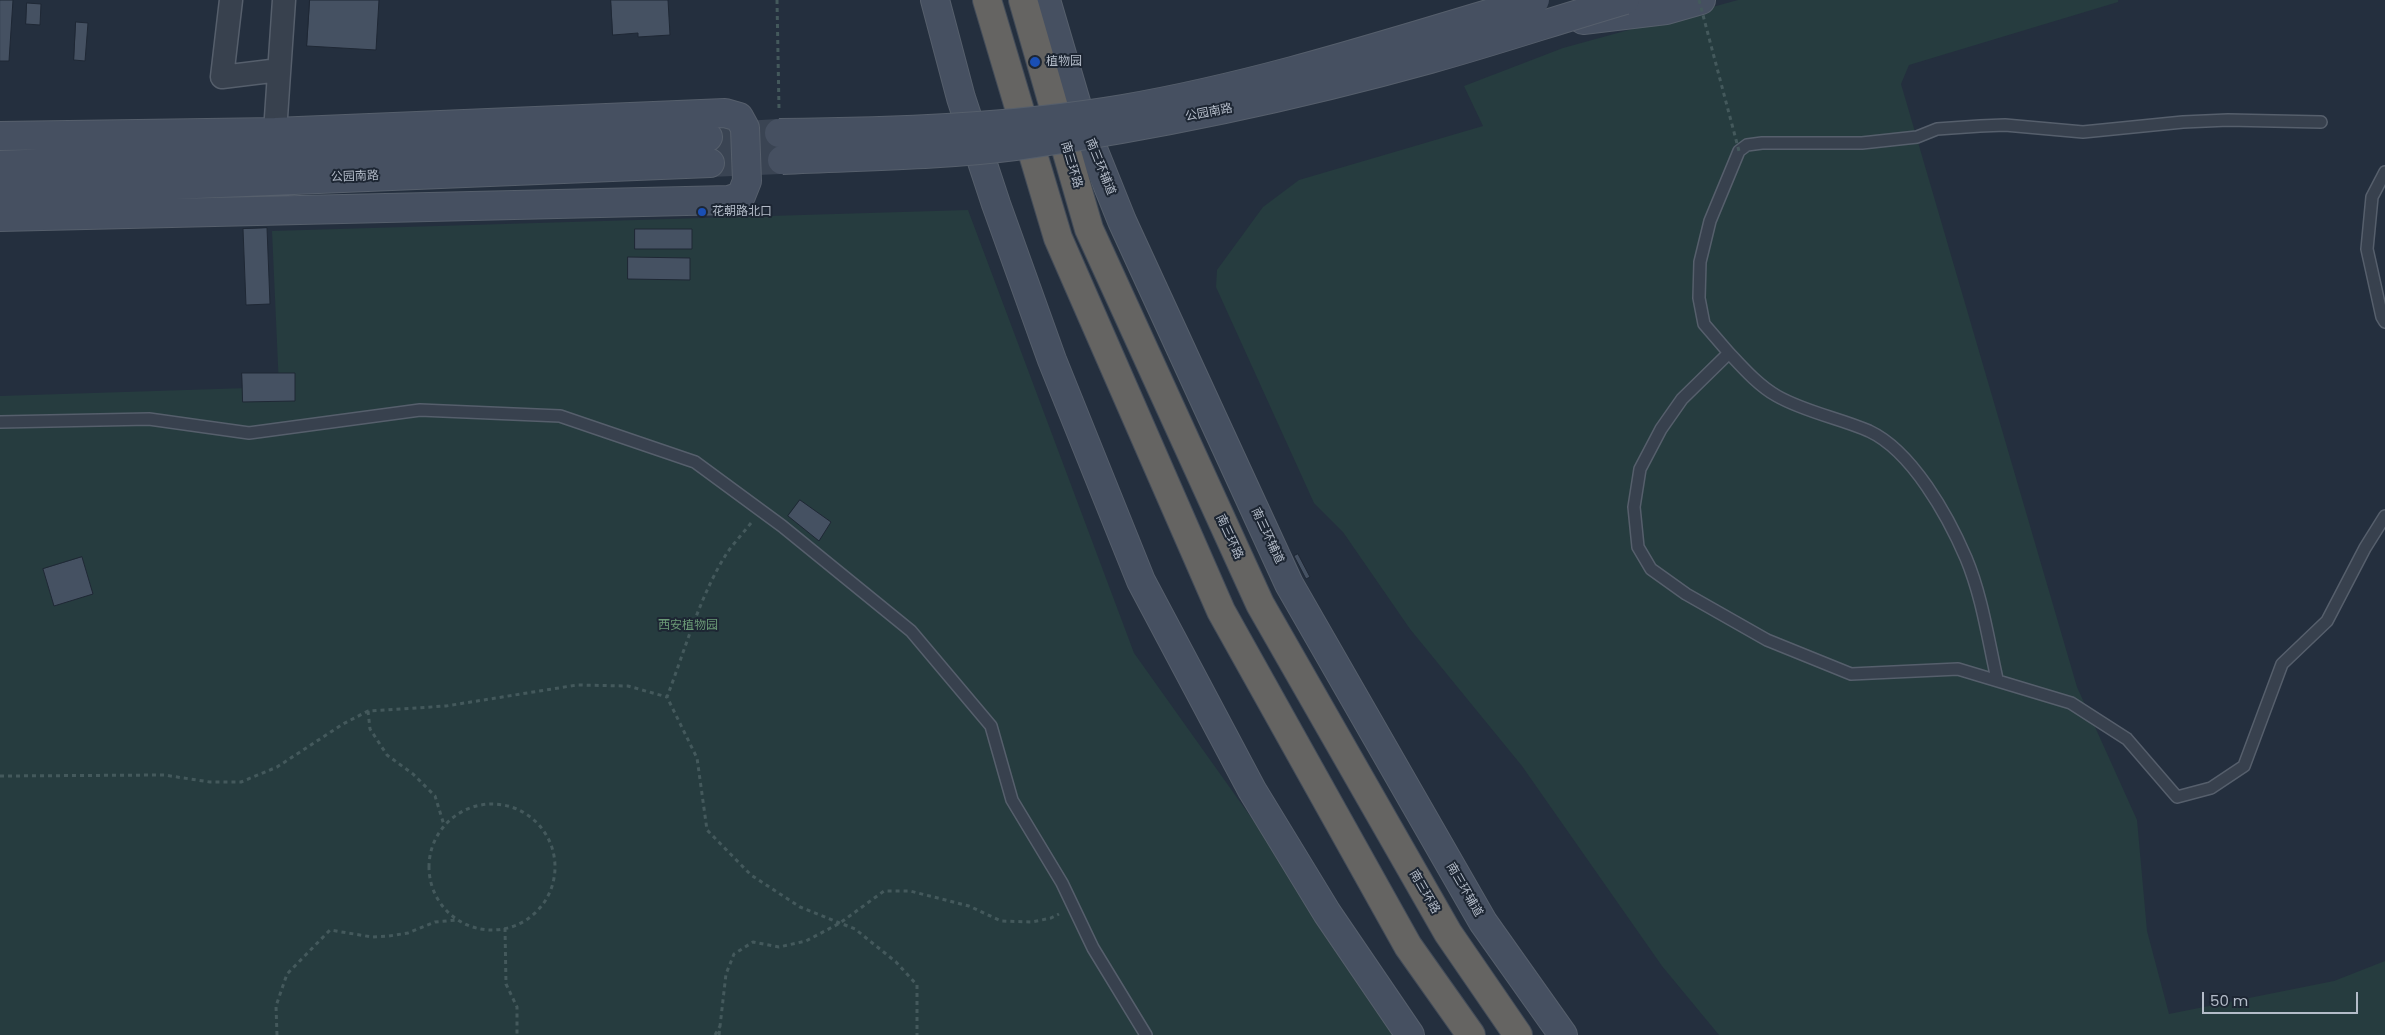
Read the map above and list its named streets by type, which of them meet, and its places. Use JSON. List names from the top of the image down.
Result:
{
  "streets": {
    "highway": ["南三环路"],
    "main road": ["公园南路", "南三环辅道"]
  },
  "parks": ["西安植物园"],
  "places": ["植物园", "花朝路北口"],
  "scale_bar": "50 m"
}
